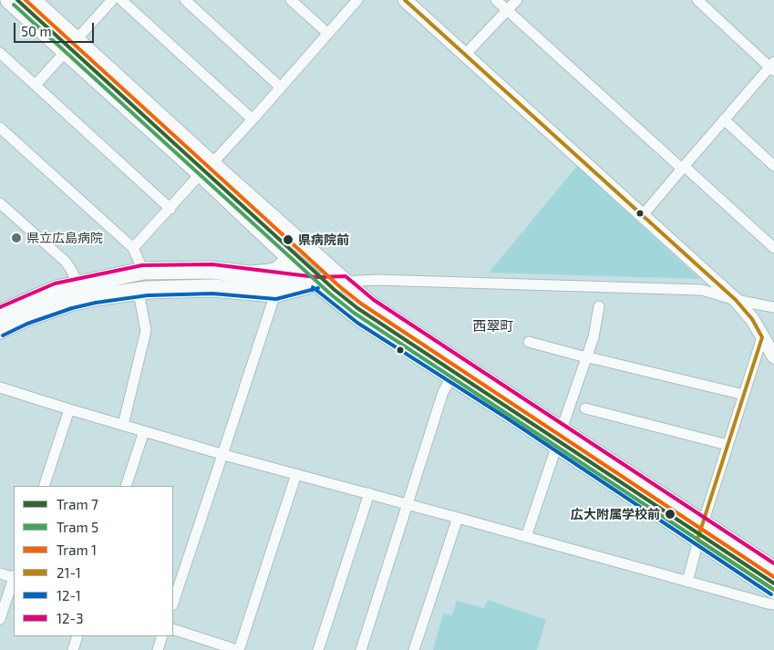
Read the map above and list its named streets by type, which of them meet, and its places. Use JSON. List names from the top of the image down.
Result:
{
  "districts": ["西翠町"],
  "places": ["県立広島病院", "県病院前", "広大附属学校前"],
  "lines": [
    "tram line 7",
    "tram line 1",
    "transit line 21-1",
    "tram line 5",
    "transit line 12-3",
    "transit line 12-1"
  ],
  "legend": [
    "Tram 7",
    "Tram 5",
    "Tram 1",
    "21-1",
    "12-1",
    "12-3"
  ],
  "scale_bar": "50 m"
}
